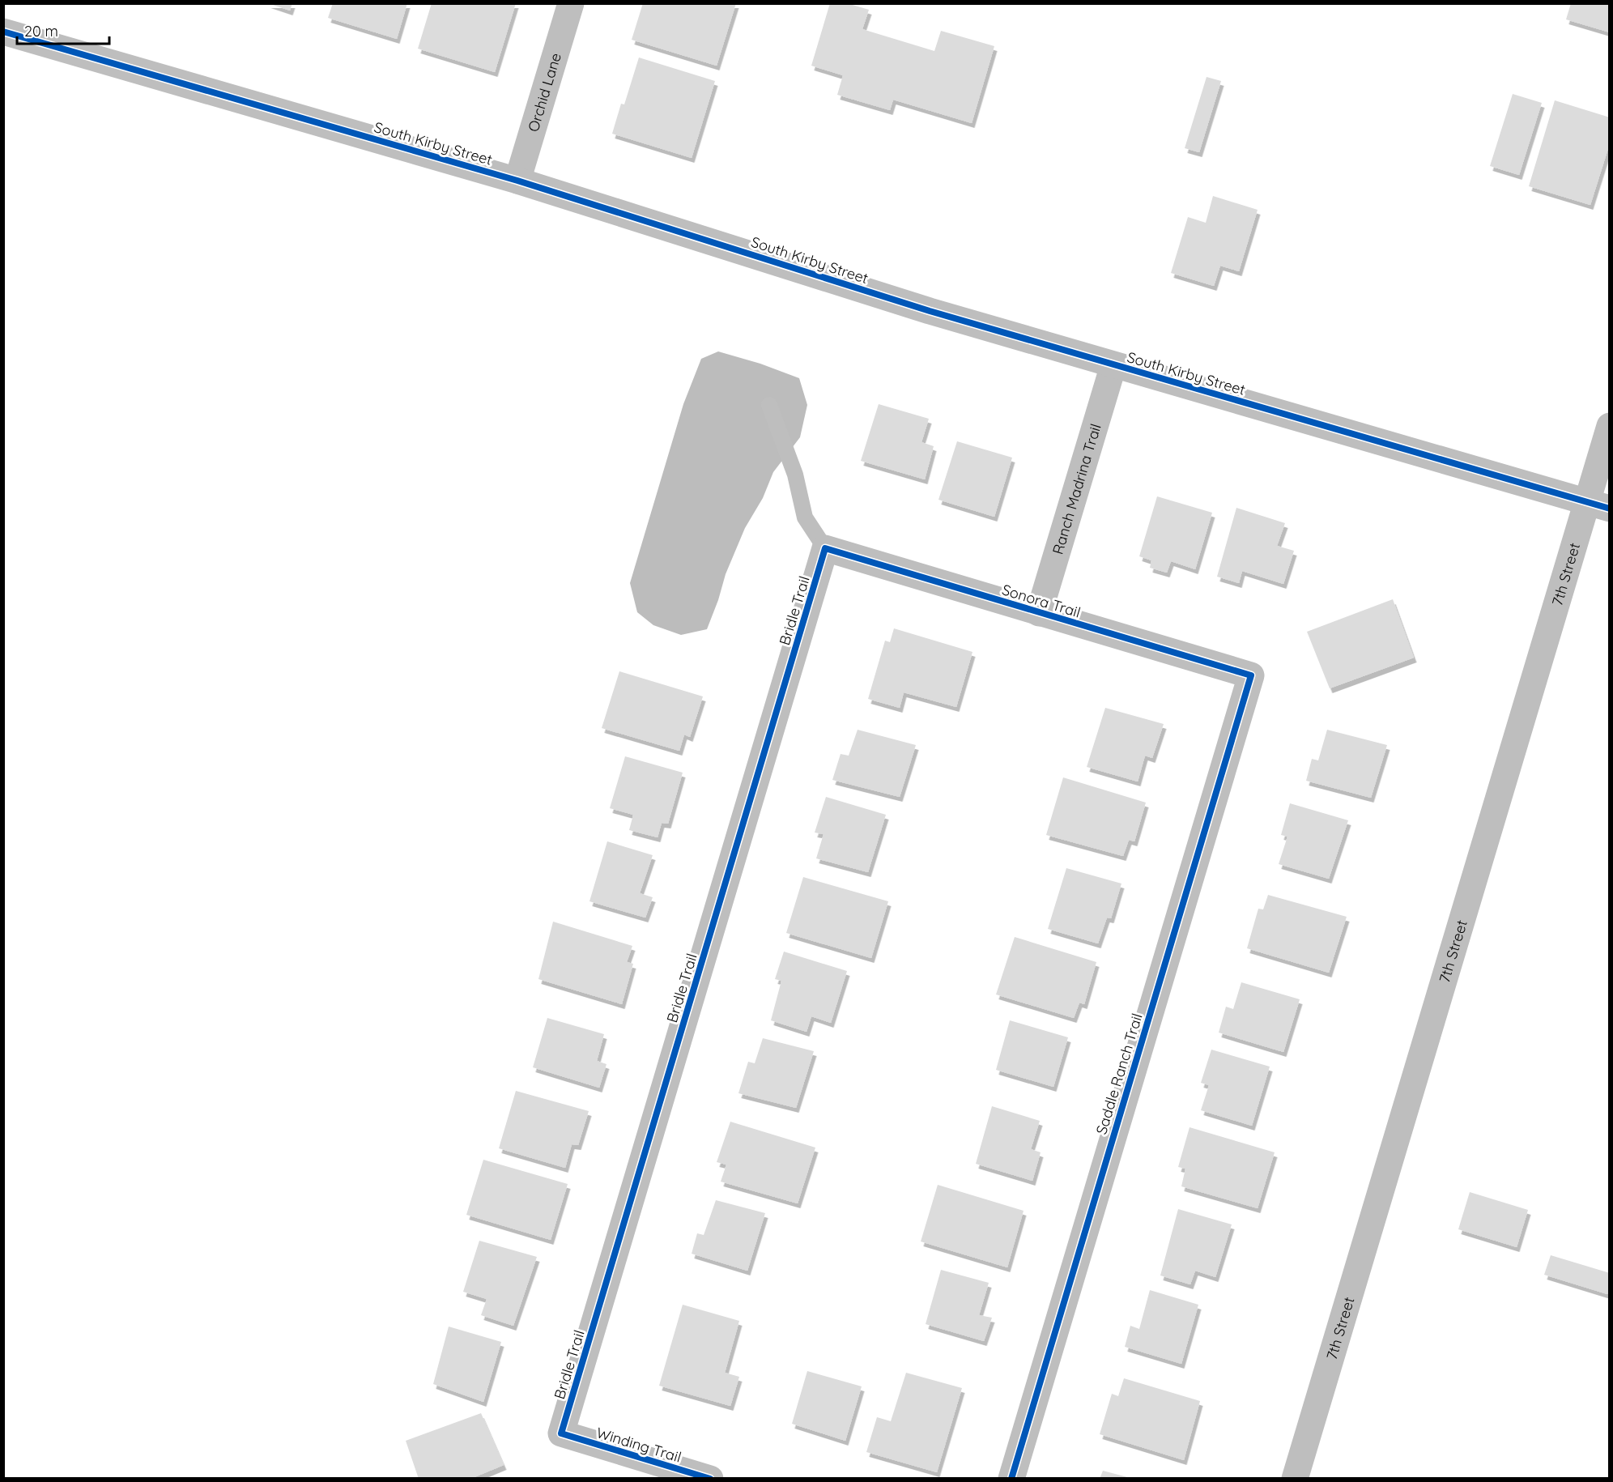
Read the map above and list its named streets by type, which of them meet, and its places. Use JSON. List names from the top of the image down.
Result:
{
  "streets": {
    "street": [
      "Orchid Lane",
      "South Kirby Street",
      "Ranch Madrina Trail",
      "7th Street",
      "Sonora Trail",
      "Bridle Trail",
      "Saddle Ranch Trail",
      "Winding Trail"
    ]
  },
  "crossings": [
    ["Orchid Lane", "South Kirby Street"],
    ["South Kirby Street", "Ranch Madrina Trail"],
    ["South Kirby Street", "7th Street"],
    ["Ranch Madrina Trail", "Sonora Trail"],
    ["Sonora Trail", "Bridle Trail"],
    ["Sonora Trail", "Saddle Ranch Trail"],
    ["Bridle Trail", "Winding Trail"]
  ],
  "scale_bar": "20 m"
}
